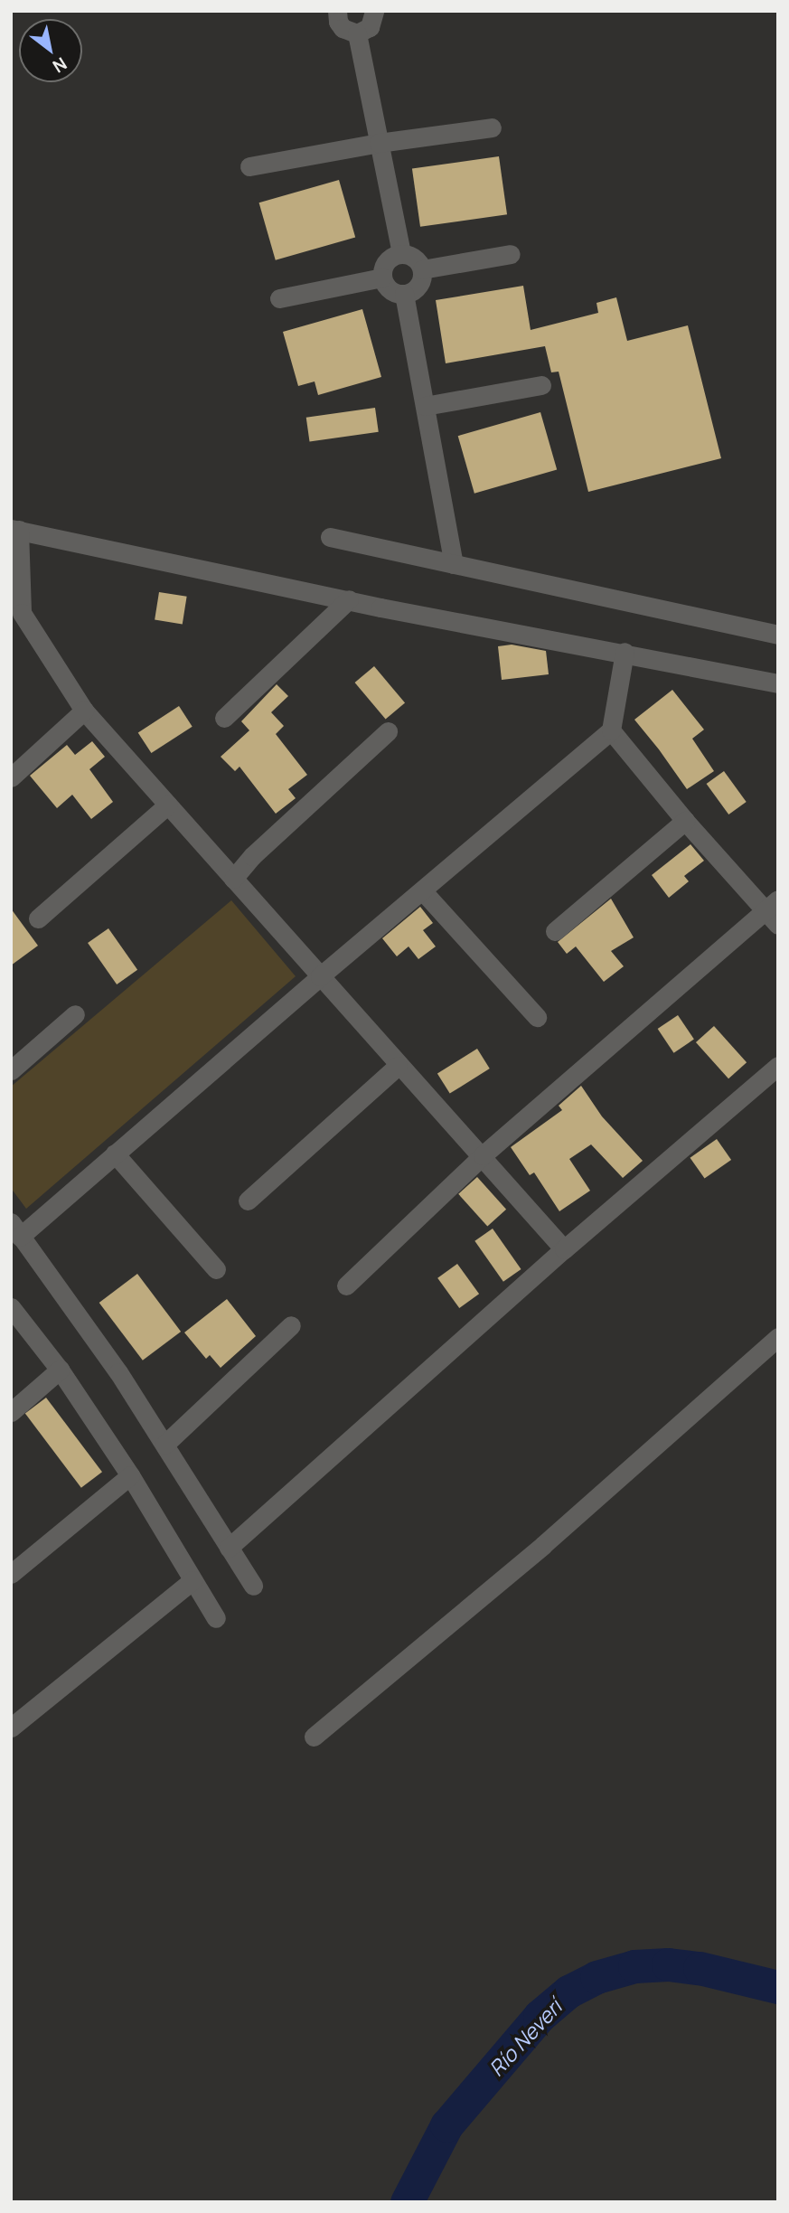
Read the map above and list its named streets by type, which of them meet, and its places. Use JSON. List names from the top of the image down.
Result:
{
  "water": ["Río Neverí"],
  "north": "bottom right"
}
